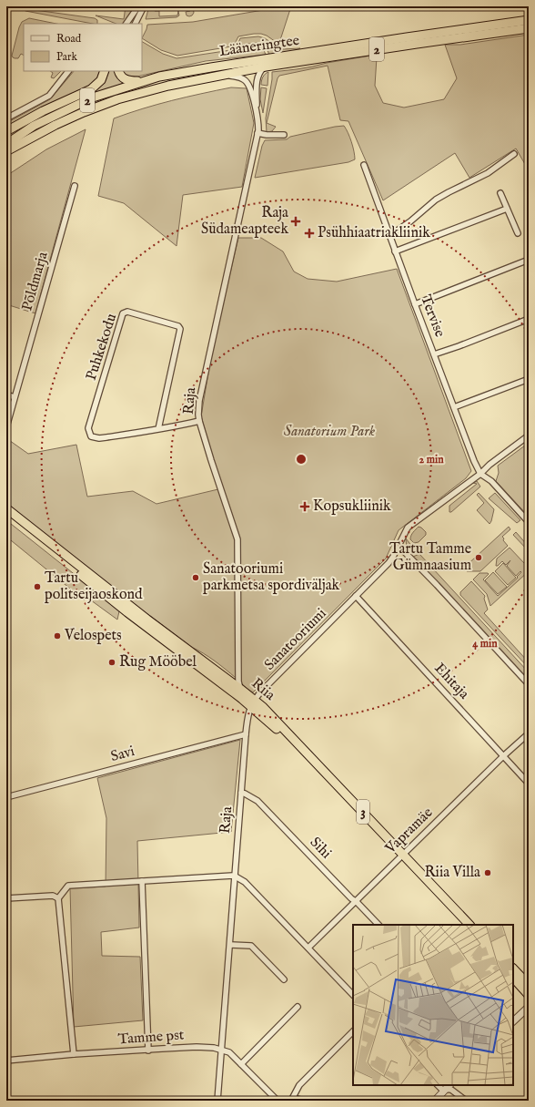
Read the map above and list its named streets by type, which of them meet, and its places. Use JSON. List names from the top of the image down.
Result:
{
  "streets": {
    "highway": [
      "Lääneringtee",
      "2",
      "Riia",
      "3"
    ],
    "street": [
      "Põldmarja",
      "Tervise",
      "Puhkekodu",
      "Raja",
      "Sanatooriumi",
      "Ehitaja",
      "Savi",
      "Vapramäe",
      "Sihi",
      "Tamme pst"
    ]
  },
  "crossings": [
    ["Lääneringtee", "Raja"],
    ["Tervise", "Sanatooriumi"],
    ["Puhkekodu", "Raja"],
    ["Raja", "Sanatooriumi"],
    ["Raja", "Riia"],
    ["Raja", "Savi"],
    ["Raja", "Sihi"],
    ["Raja", "Tamme pst"],
    ["Sanatooriumi", "Ehitaja"],
    ["Sanatooriumi", "Riia"],
    ["Ehitaja", "Vapramäe"],
    ["Riia", "Vapramäe"],
    ["Vapramäe", "Sihi"]
  ],
  "parks": ["Sanatorium Park"],
  "places": {
    "health": ["Raja Südameapteek", "Psühhiaatriakliinik", "Kopsukliinik"],
    "other": [
      "Tartu Tamme Gümnaasium",
      "Sanatooriumi parkmetsa spordiväljak",
      "Tartu politseijaoskond",
      "Velospets",
      "Rug Mööbel",
      "Riia Villa"
    ]
  },
  "legend": ["Road", "Park"],
  "rings": ["2 min", "4 min"]
}
